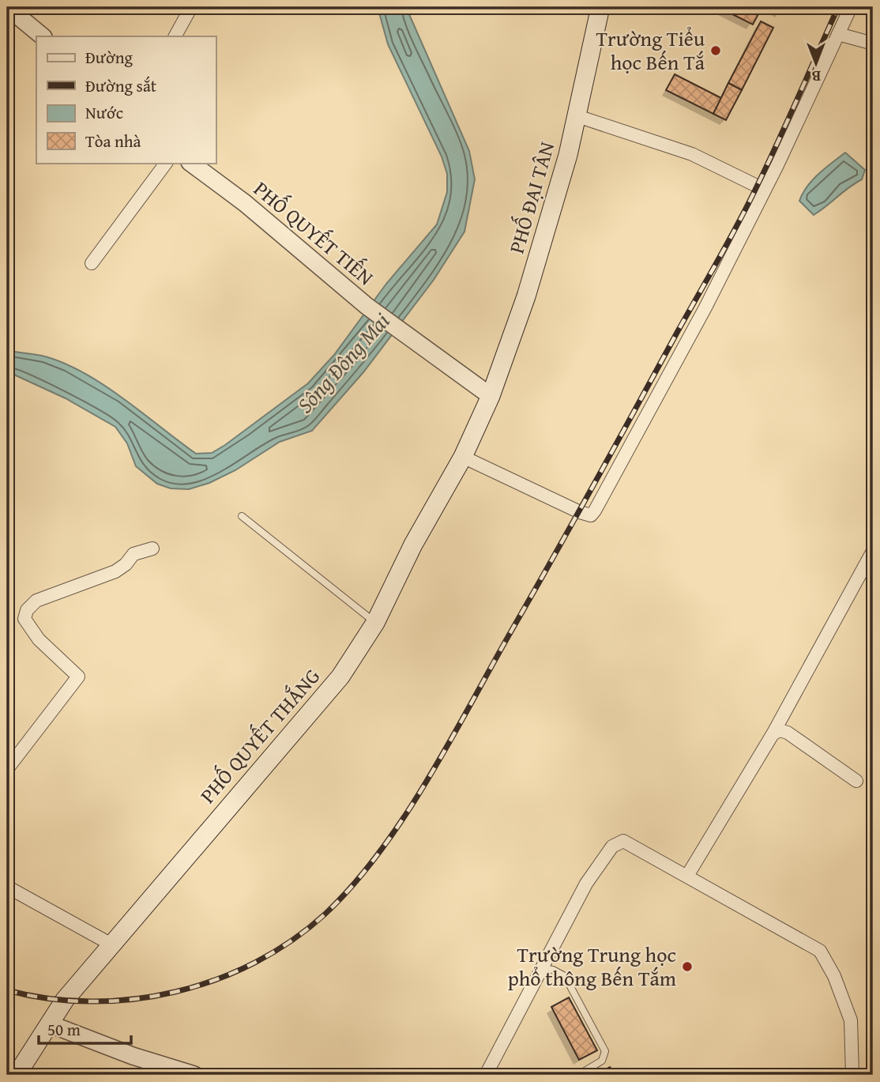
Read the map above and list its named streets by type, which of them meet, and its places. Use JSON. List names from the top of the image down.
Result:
{
  "streets": {
    "main road": ["PHỐ ĐẠI TÂN", "PHỐ QUYẾT THẮNG"],
    "street": ["PHỐ QUYẾT TIẾN"]
  },
  "crossings": [
    ["PHỐ ĐẠI TÂN", "PHỐ QUYẾT TIẾN"],
    ["PHỐ ĐẠI TÂN", "PHỐ QUYẾT THẮNG"],
    ["PHỐ QUYẾT TIẾN", "PHỐ QUYẾT THẮNG"]
  ],
  "water": ["Sông Đông Mai"],
  "places": ["Trường Tiểu học Bến Tắ", "Trường Trung học phổ thông Bến Tắm"],
  "legend": [
    "Đường",
    "Đường sắt",
    "Nước",
    "Tòa nhà"
  ],
  "scale_bar": "50 m",
  "north": "bottom"
}
